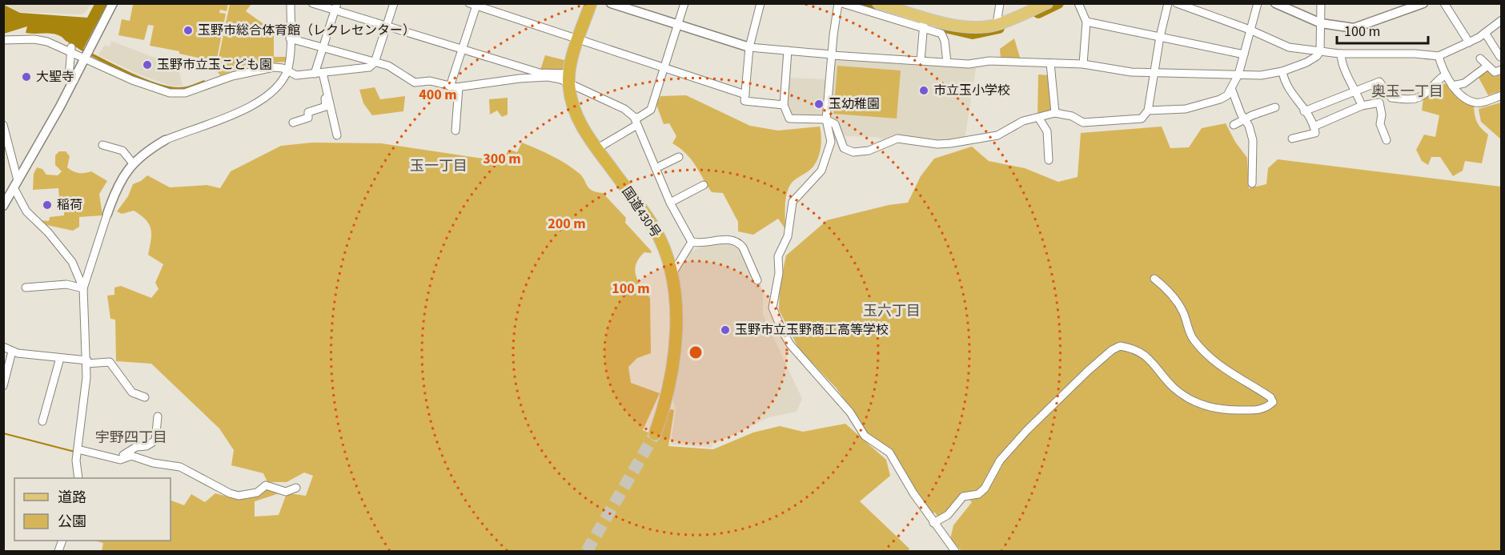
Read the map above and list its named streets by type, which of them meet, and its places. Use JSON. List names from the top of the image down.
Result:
{
  "streets": {
    "highway": ["国道430号"]
  },
  "districts": [
    "奥玉一丁目",
    "玉一丁目",
    "玉六丁目",
    "宇野四丁目"
  ],
  "places": [
    "玉野市総合体育館（レクレセンター）",
    "玉野市立玉こども園",
    "大聖寺",
    "市立玉小学校",
    "玉幼稚園",
    "稲荷",
    "玉野市立玉野商工高等学校"
  ],
  "legend": ["道路", "公園"],
  "scale_bar": "100 m",
  "rings": [
    "400 m",
    "300 m",
    "200 m",
    "100 m"
  ]
}
